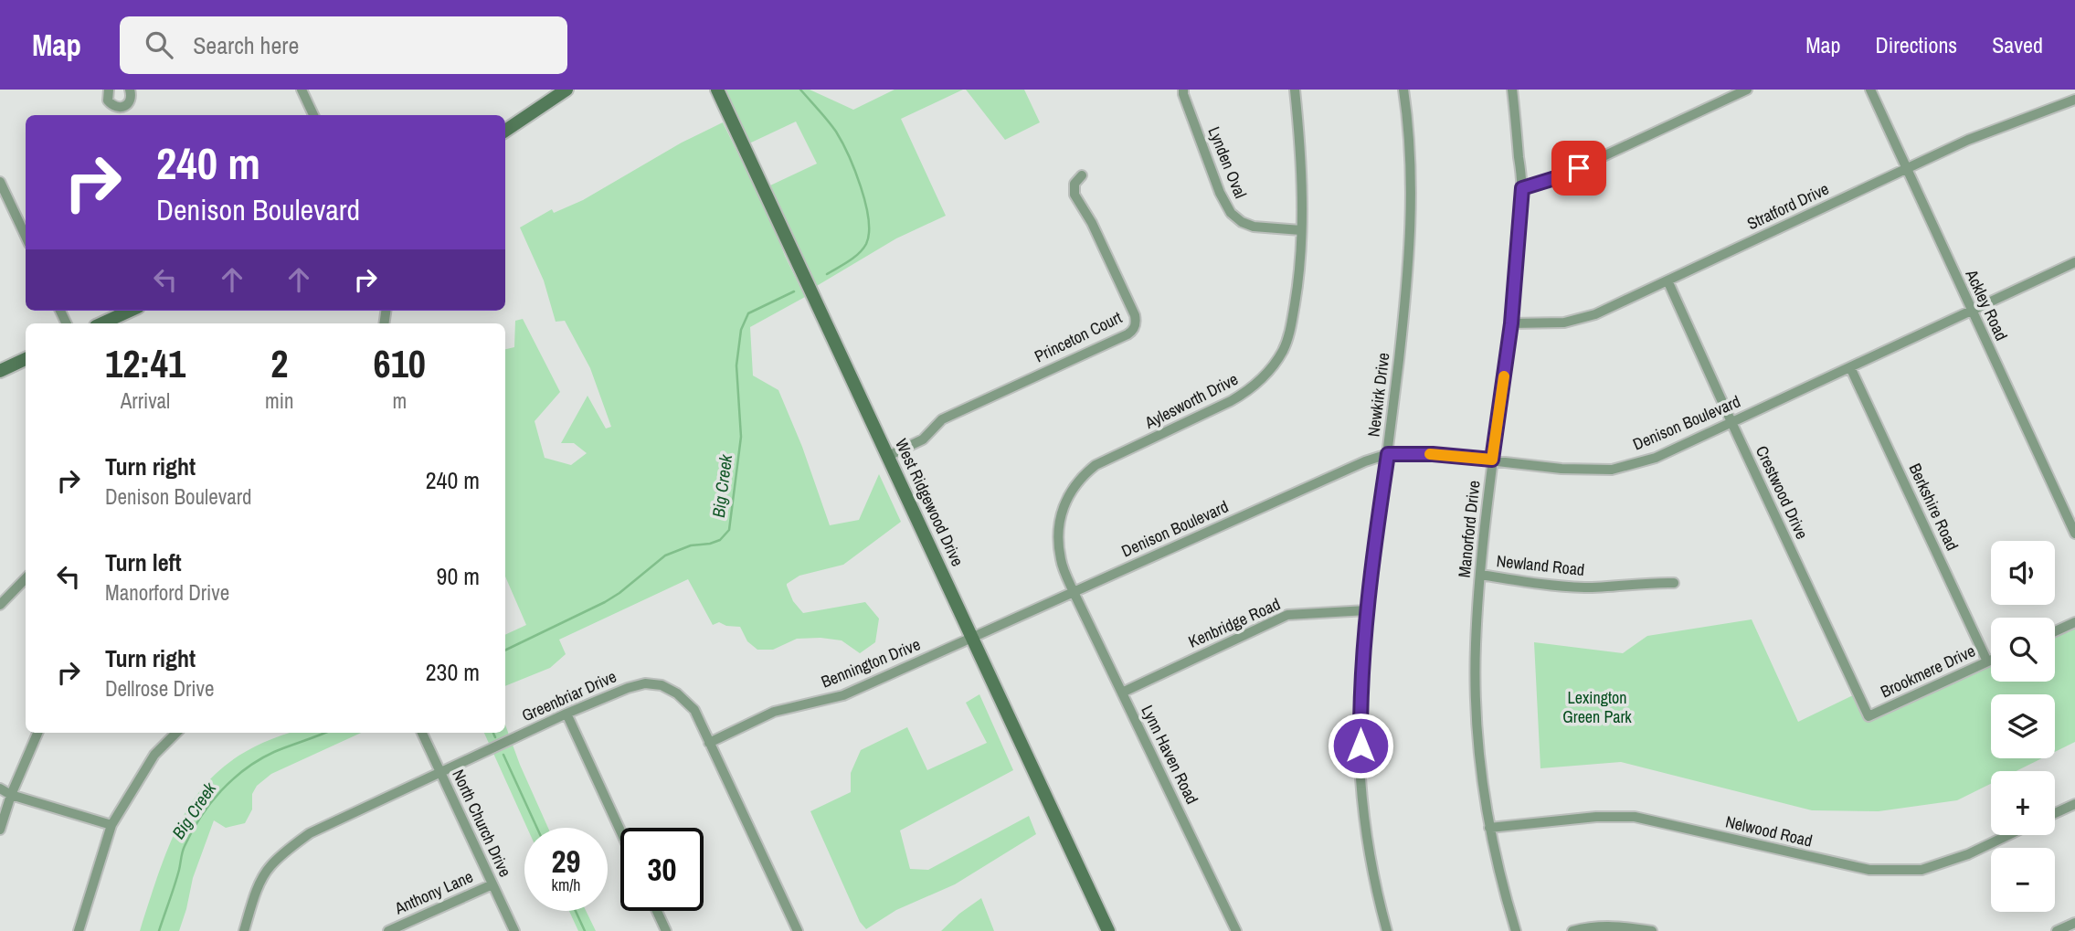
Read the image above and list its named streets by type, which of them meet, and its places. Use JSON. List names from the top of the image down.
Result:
{
  "streets": {
    "main road": ["West Ridgewood Drive"],
    "street": [
      "Lynden Oval",
      "Stratford Drive",
      "Ackley Road",
      "Princeton Court",
      "Newkirk Drive",
      "Aylesworth Drive",
      "Denison Boulevard",
      "Crestwood Drive",
      "Berkshire Road",
      "Manorford Drive",
      "Newland Road",
      "Kenbridge Road",
      "Bennington Drive",
      "Brookmere Drive",
      "Greenbriar Drive",
      "Lynn Haven Road",
      "North Church Drive",
      "Nelwood Road",
      "Anthony Lane"
    ]
  },
  "crossings": [
    ["Lynden Oval", "Aylesworth Drive"],
    ["Stratford Drive", "Ackley Road"],
    ["Stratford Drive", "Crestwood Drive"],
    ["Stratford Drive", "Manorford Drive"],
    ["Ackley Road", "Denison Boulevard"],
    ["Princeton Court", "West Ridgewood Drive"],
    ["Newkirk Drive", "Denison Boulevard"],
    ["Newkirk Drive", "Kenbridge Road"],
    ["Aylesworth Drive", "Denison Boulevard"],
    ["Aylesworth Drive", "Lynn Haven Road"],
    ["Denison Boulevard", "Crestwood Drive"],
    ["Denison Boulevard", "West Ridgewood Drive"],
    ["Denison Boulevard", "Berkshire Road"],
    ["Denison Boulevard", "Manorford Drive"],
    ["Denison Boulevard", "Bennington Drive"],
    ["Denison Boulevard", "Lynn Haven Road"],
    ["Crestwood Drive", "Brookmere Drive"],
    ["West Ridgewood Drive", "Bennington Drive"],
    ["Berkshire Road", "Brookmere Drive"],
    ["Manorford Drive", "Newland Road"],
    ["Manorford Drive", "Nelwood Road"],
    ["Kenbridge Road", "Lynn Haven Road"],
    ["Bennington Drive", "Greenbriar Drive"],
    ["Greenbriar Drive", "North Church Drive"],
    ["North Church Drive", "Anthony Lane"]
  ],
  "water": ["Big Creek"],
  "parks": ["Lexington Green Park"],
  "page": {
    "header": "Map",
    "search": "Search here",
    "nav": ["Map", "Directions", "Saved"],
    "turn": ["240 m", "Denison Boulevard"],
    "eta": [
      "12:41",
      "Arrival",
      "2",
      "min",
      "610",
      "m"
    ],
    "list": [
      {
        "name": "Turn right",
        "note": "Denison Boulevard",
        "value": "240 m"
      },
      {
        "name": "Turn left",
        "note": "Manorford Drive",
        "value": "90 m"
      },
      {
        "name": "Turn right",
        "note": "Dellrose Drive",
        "value": "230 m"
      }
    ],
    "map_buttons": ["+", "−"],
    "speed": "29 km/h",
    "limit": "30"
  }
}
